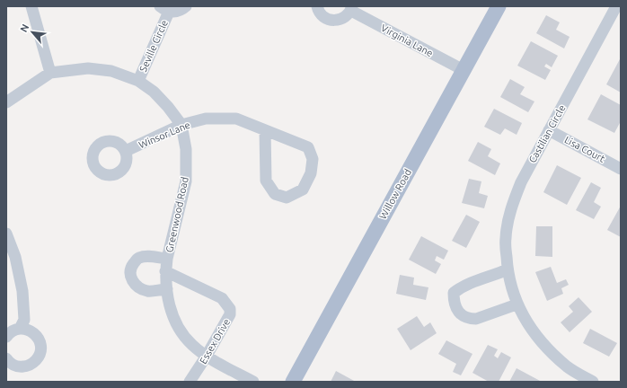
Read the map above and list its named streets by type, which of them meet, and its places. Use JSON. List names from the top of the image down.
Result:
{
  "streets": {
    "main road": ["Willow Road"],
    "street": [
      "Virginia Lane",
      "Seville Circle",
      "Castilian Circle",
      "Winsor Lane",
      "Lisa Court",
      "Greenwood Road",
      "Essex Drive"
    ]
  },
  "crossings": [
    ["Virginia Lane", "Willow Road"],
    ["Seville Circle", "Greenwood Road"],
    ["Castilian Circle", "Lisa Court"],
    ["Winsor Lane", "Greenwood Road"],
    ["Greenwood Road", "Essex Drive"]
  ],
  "north": "top left"
}
